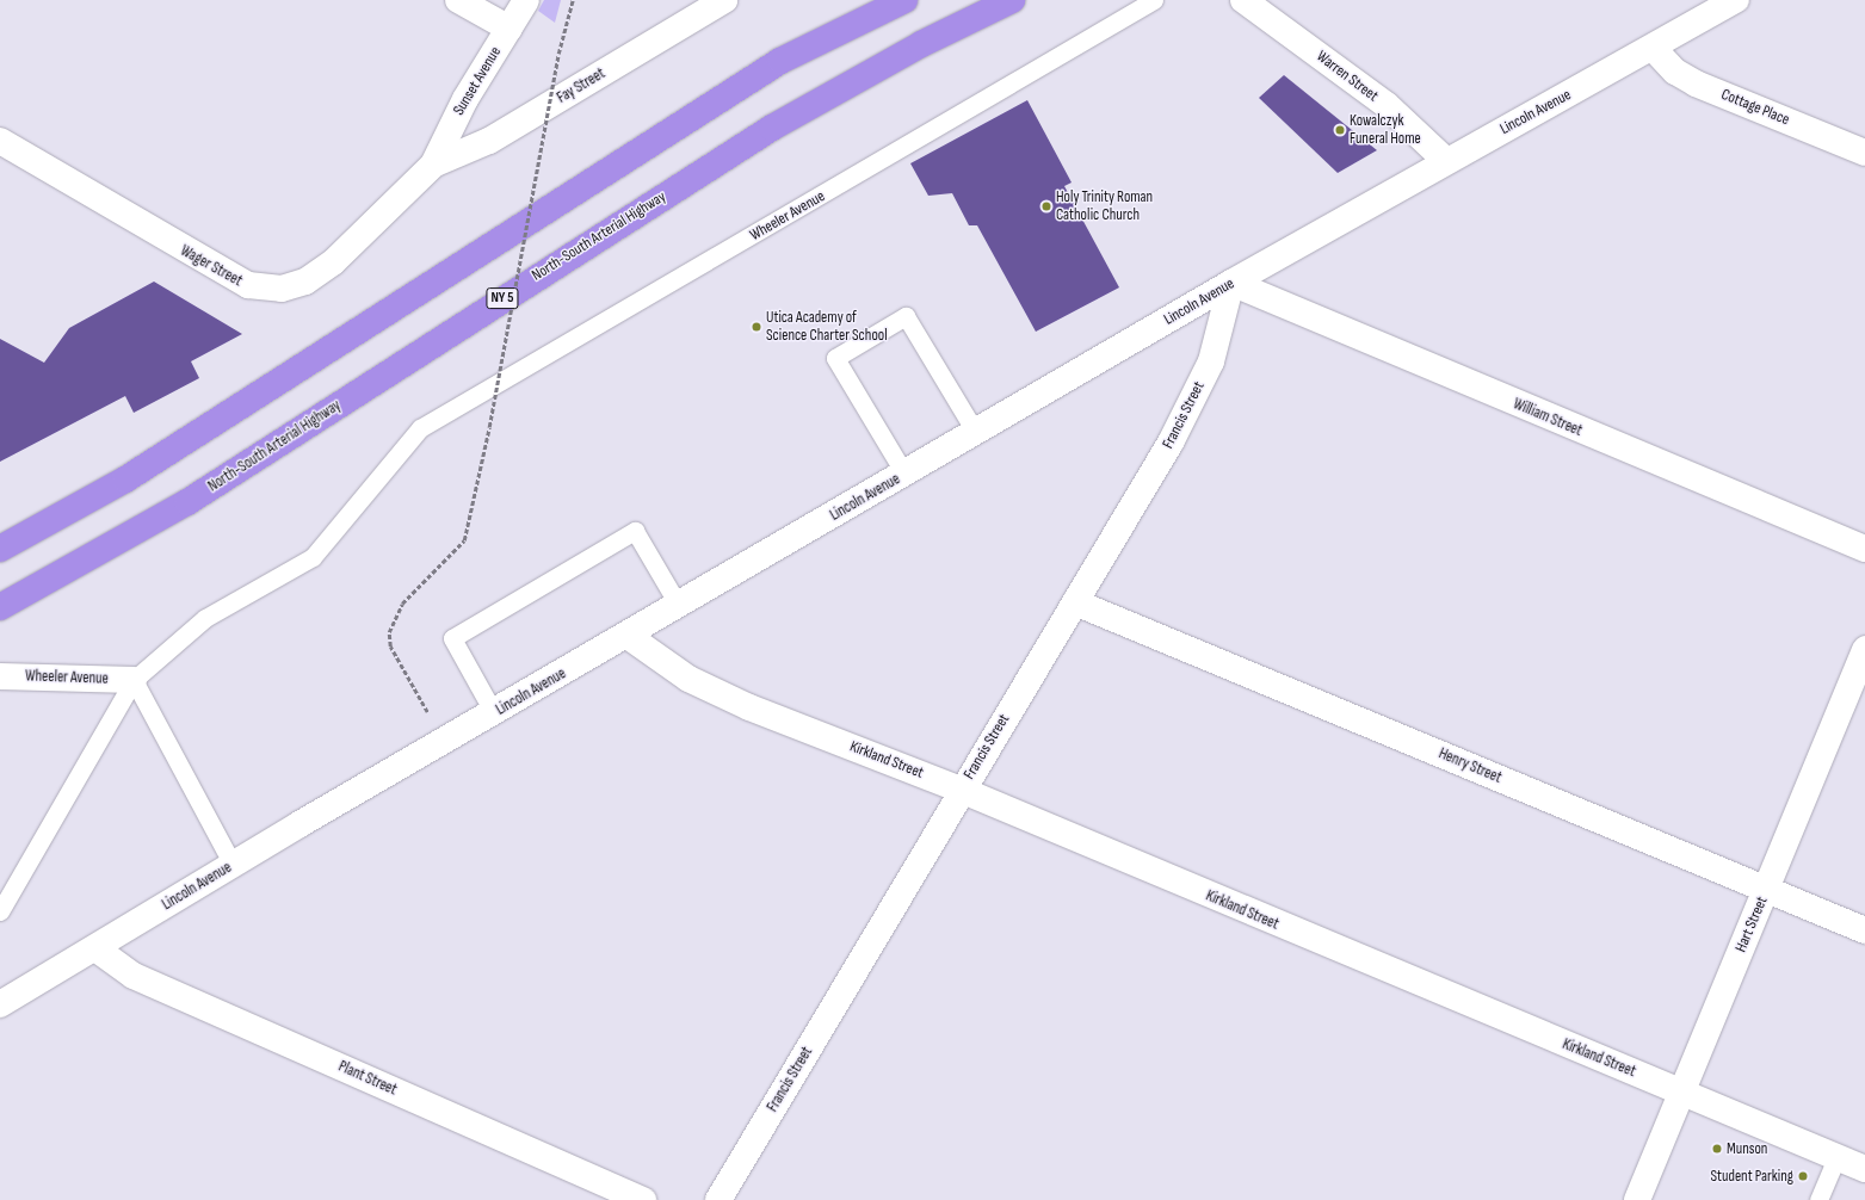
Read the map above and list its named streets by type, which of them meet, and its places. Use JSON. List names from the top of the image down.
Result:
{
  "streets": {
    "highway": ["North-South Arterial Highway", "NY 5"],
    "street": [
      "Warren Street",
      "Sunset Avenue",
      "Fay Street",
      "Cottage Place",
      "Lincoln Avenue",
      "Wheeler Avenue",
      "Wager Street",
      "Francis Street",
      "William Street",
      "Kirkland Street",
      "Henry Street",
      "Hart Street",
      "Plant Street"
    ]
  },
  "crossings": [
    ["Warren Street", "Lincoln Avenue"],
    ["Sunset Avenue", "Fay Street"],
    ["Sunset Avenue", "Wager Street"],
    ["Fay Street", "Wager Street"],
    ["Cottage Place", "Lincoln Avenue"],
    ["Lincoln Avenue", "Francis Street"],
    ["Lincoln Avenue", "William Street"],
    ["Lincoln Avenue", "Kirkland Street"],
    ["Lincoln Avenue", "Plant Street"],
    ["Francis Street", "William Street"],
    ["Francis Street", "Kirkland Street"],
    ["Francis Street", "Henry Street"],
    ["Kirkland Street", "Hart Street"],
    ["Henry Street", "Hart Street"]
  ],
  "places": [
    "Kowalczyk Funeral Home",
    "Holy Trinity Roman Catholic Church",
    "Utica Academy of Science Charter School",
    "Munson",
    "Student Parking"
  ]
}
